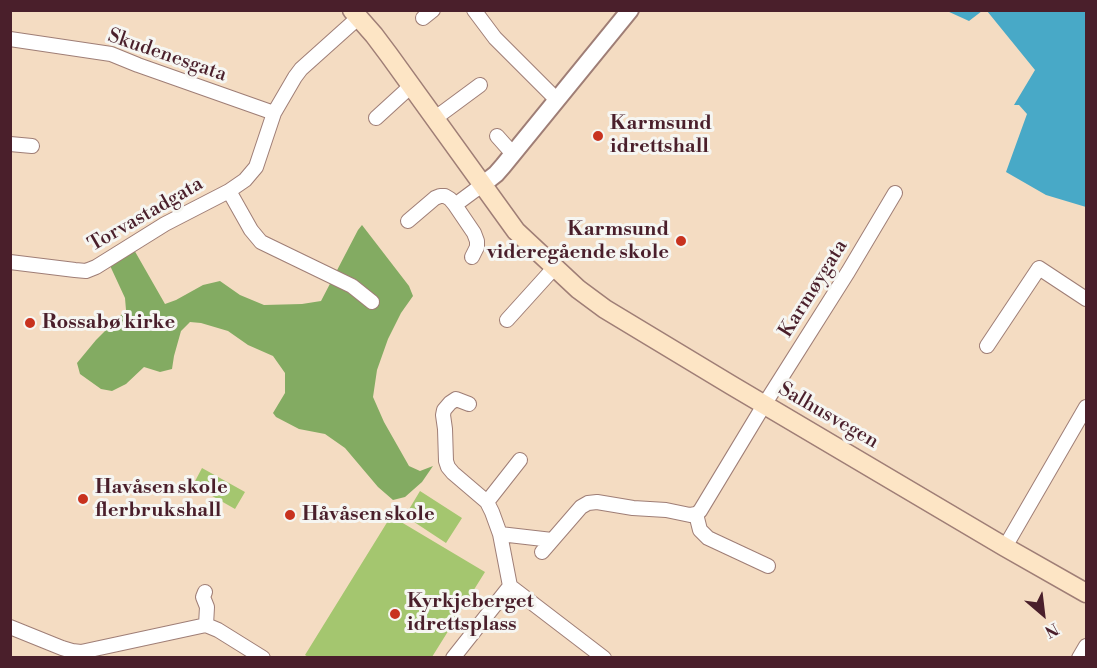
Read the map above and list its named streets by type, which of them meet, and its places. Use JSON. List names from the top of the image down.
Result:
{
  "streets": {
    "main road": ["Salhusvegen"],
    "street": ["Skudenesgata", "Torvastadgata", "Karmøygata"]
  },
  "crossings": [
    ["Karmøygata", "Salhusvegen"]
  ],
  "places": [
    "Karmsund idrettshall",
    "Karmsund videregående skole",
    "Rossabø kirke",
    "Havåsen skole flerbrukshall",
    "Håvåsen skole",
    "Kyrkjeberget idrettsplass"
  ],
  "north": "bottom right"
}
